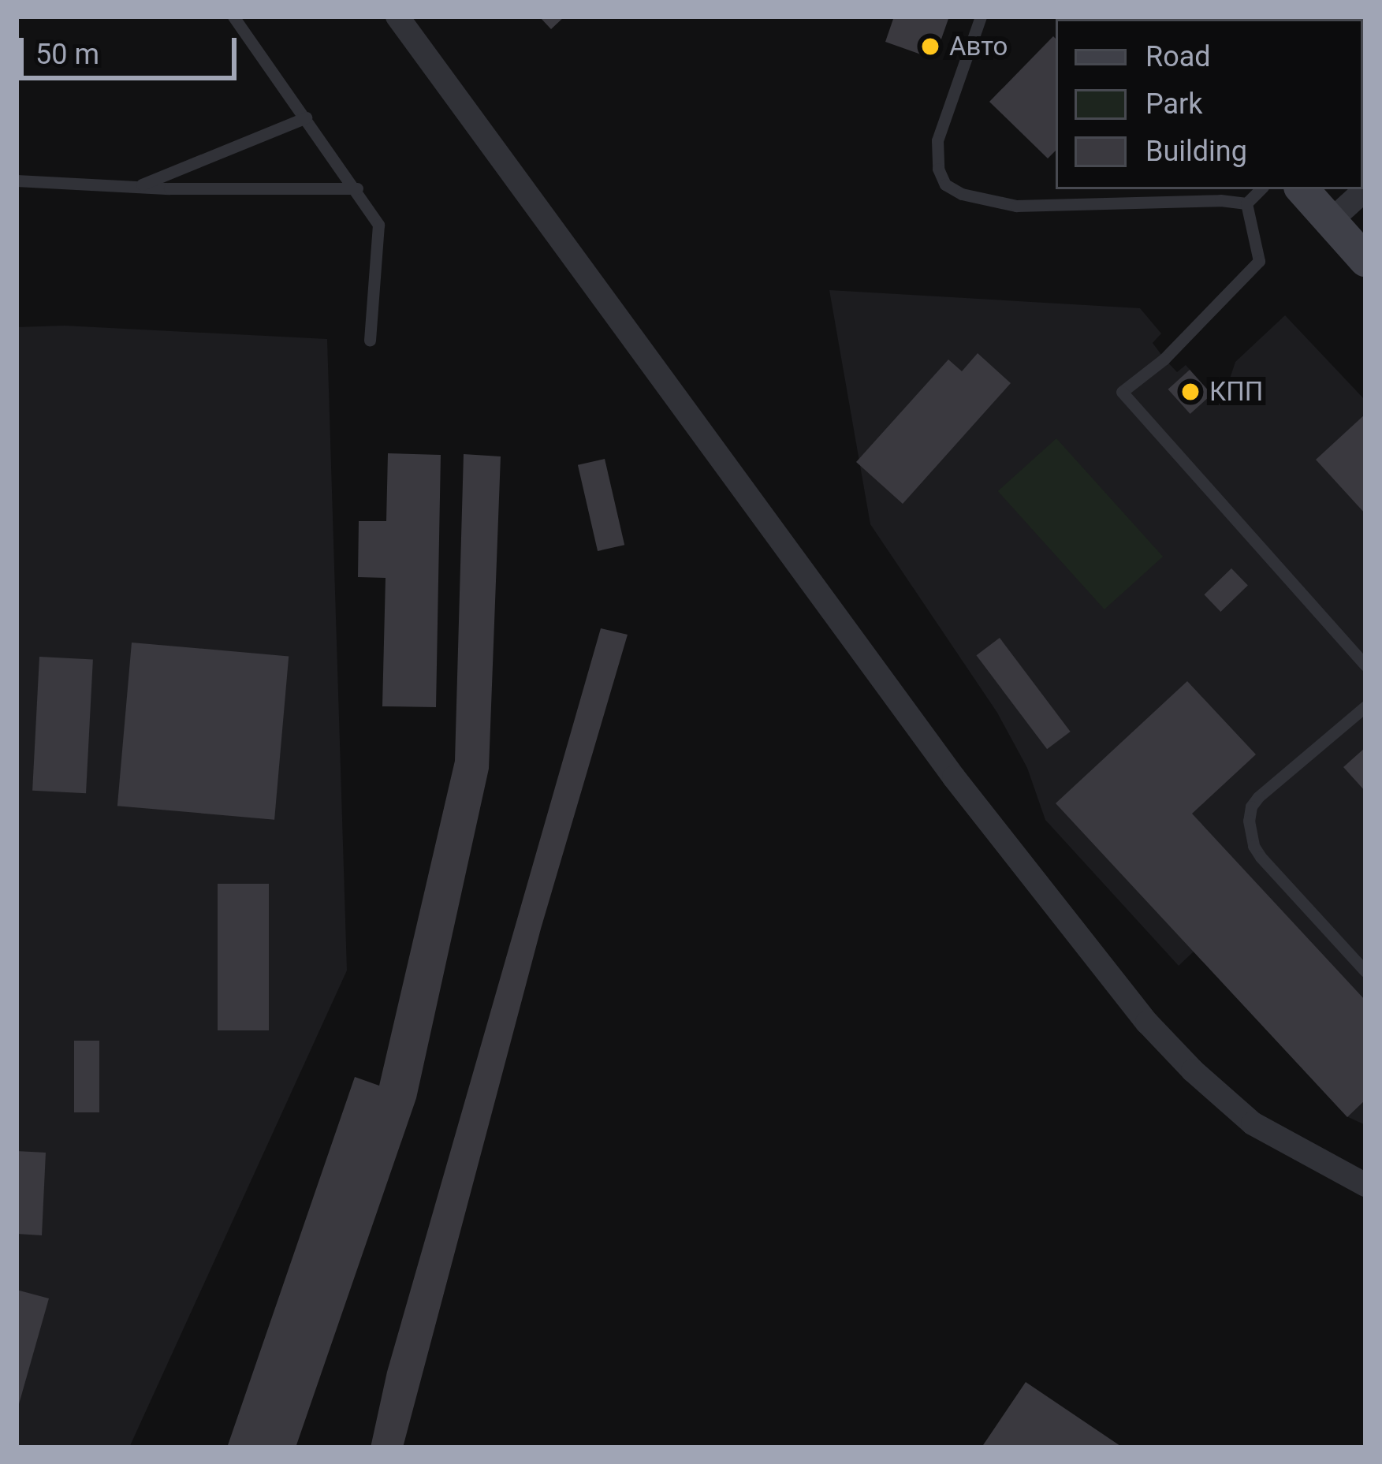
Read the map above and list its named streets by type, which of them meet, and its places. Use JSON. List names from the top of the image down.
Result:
{
  "places": ["Авто", "КПП"],
  "legend": ["Road", "Park", "Building"],
  "scale_bar": "50 m"
}
